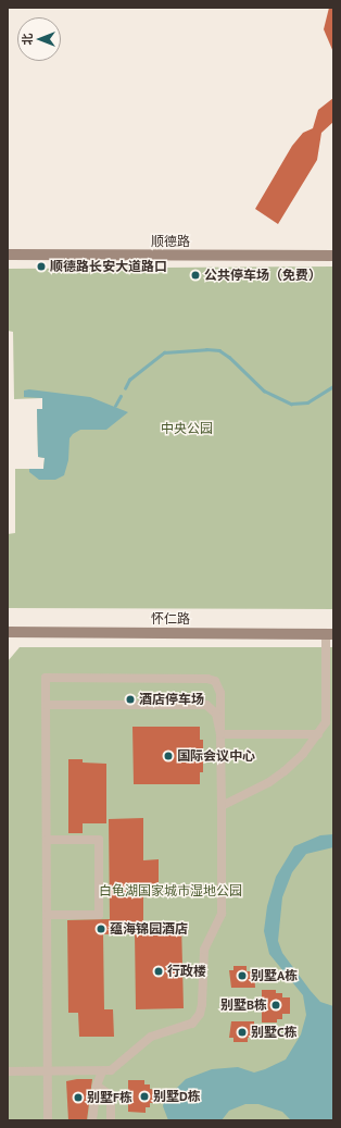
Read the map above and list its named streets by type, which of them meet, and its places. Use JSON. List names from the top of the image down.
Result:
{
  "streets": {
    "street": ["顺德路", "怀仁路"]
  },
  "parks": ["中央公园", "白龟湖国家城市湿地公园"],
  "places": [
    "顺德路长安大道路口",
    "公共停车场（免费）",
    "酒店停车场",
    "国际会议中心",
    "蕴海锦园酒店",
    "行政楼",
    "别墅A栋",
    "别墅B栋",
    "别墅C栋",
    "别墅D栋",
    "别墅F栋"
  ],
  "north": "left"
}
